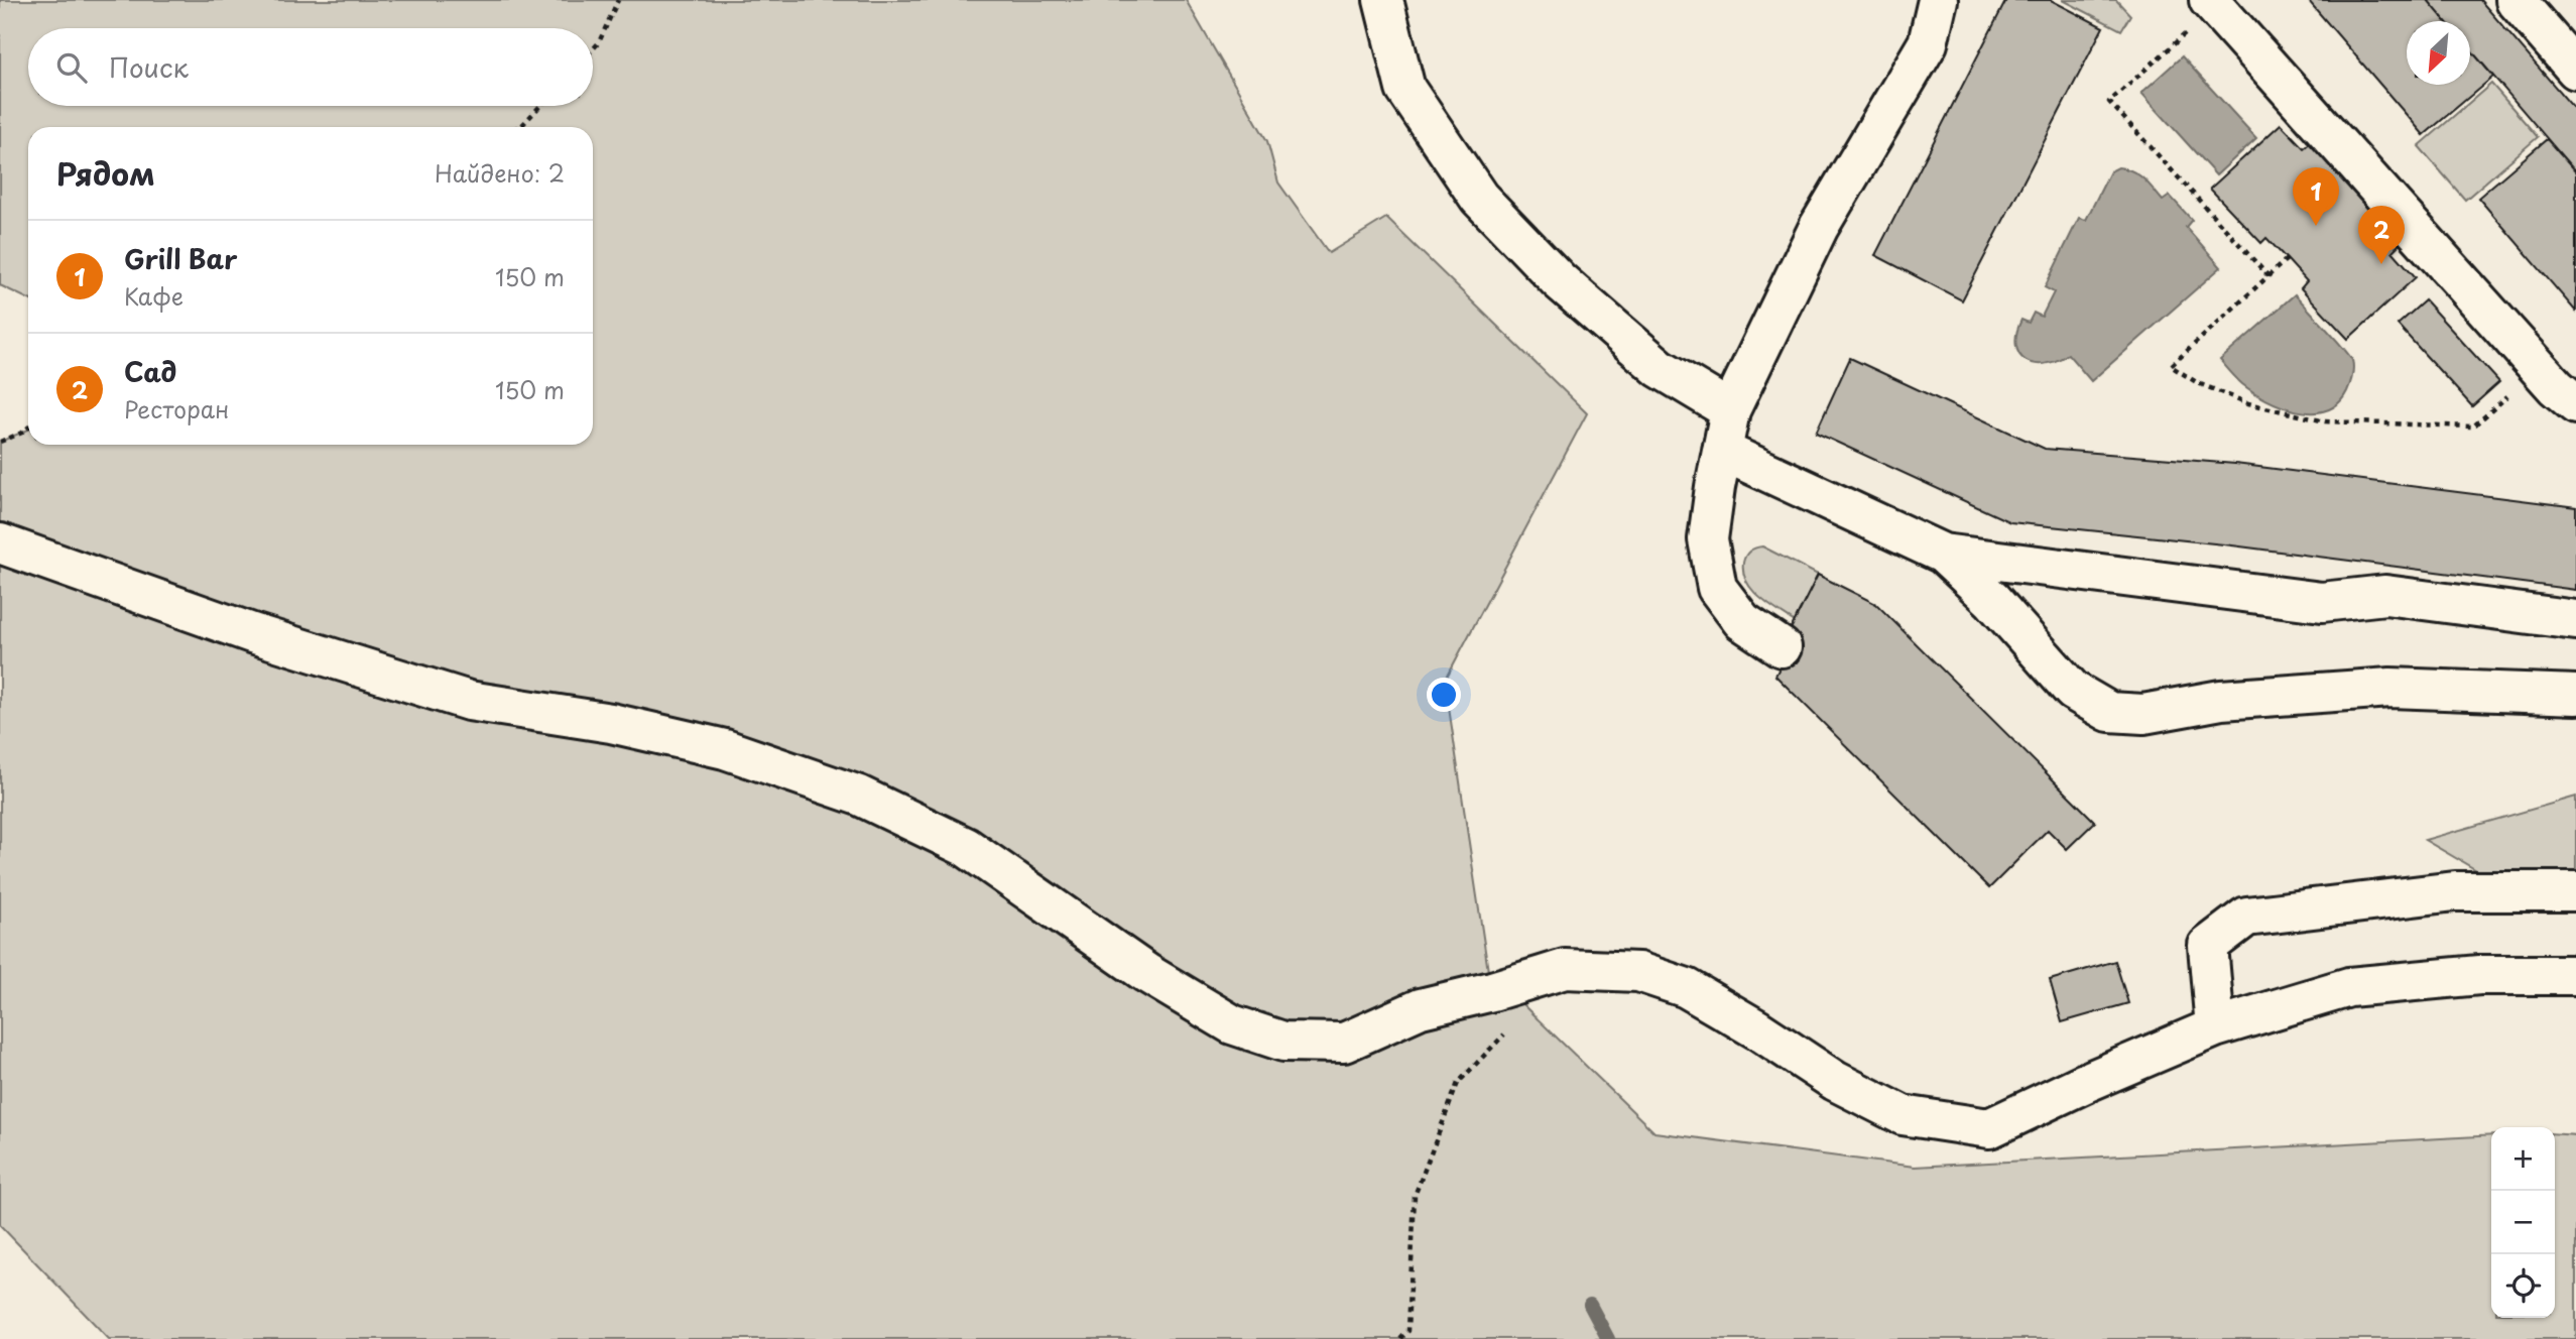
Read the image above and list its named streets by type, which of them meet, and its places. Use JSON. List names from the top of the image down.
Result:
{
  "north": "bottom left",
  "page": {
    "search": "Поиск",
    "heading": ["Рядом", "Найдено: 2"],
    "pins": ["1", "2"],
    "list": [
      {
        "mark": "1",
        "name": "Grill Bar",
        "note": "Кафе",
        "value": "150 m"
      },
      {
        "mark": "2",
        "name": "Сад",
        "note": "Ресторан",
        "value": "150 m"
      }
    ],
    "map_buttons": ["+", "−"]
  }
}
